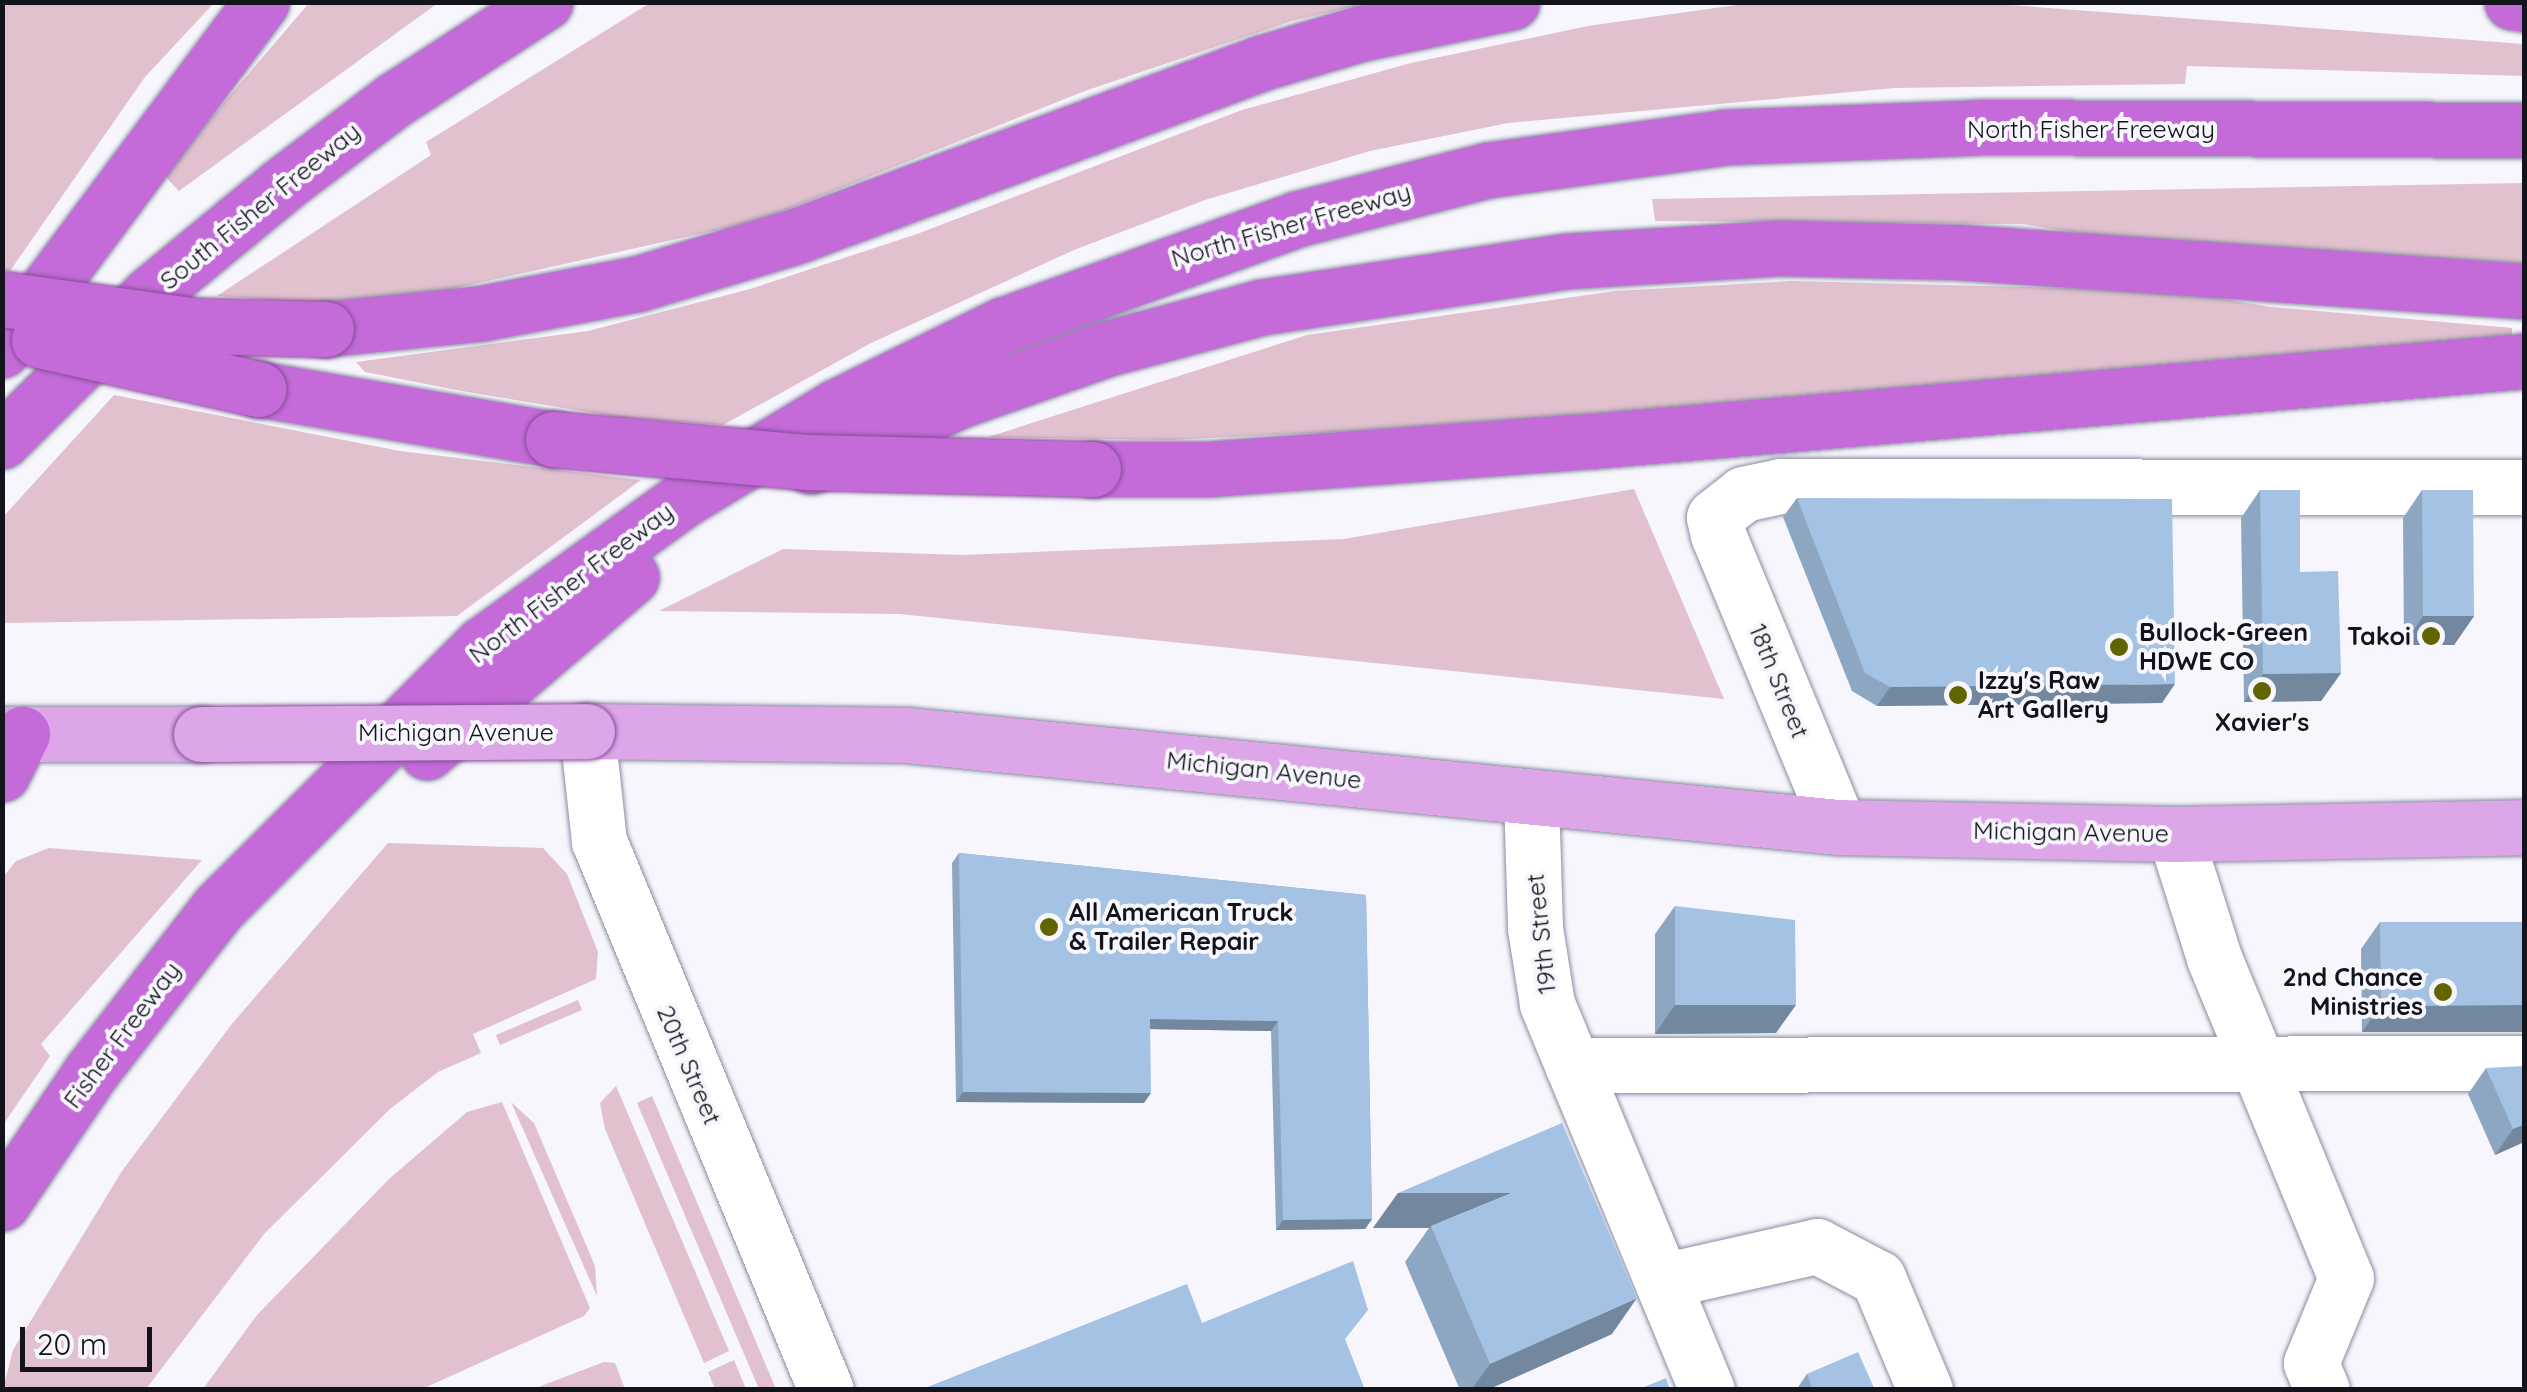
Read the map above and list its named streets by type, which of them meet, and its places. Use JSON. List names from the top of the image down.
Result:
{
  "streets": {
    "highway": ["North Fisher Freeway", "South Fisher Freeway", "Fisher Freeway"],
    "main road": ["Michigan Avenue"],
    "street": ["18th Street", "19th Street", "20th Street"]
  },
  "crossings": [
    ["North Fisher Freeway", "Fisher Freeway"],
    ["18th Street", "Michigan Avenue"],
    ["Michigan Avenue", "19th Street"],
    ["Michigan Avenue", "20th Street"]
  ],
  "places": [
    "Takoi",
    "Bullock-Green HDWE CO",
    "Xavier's",
    "Izzy's Raw Art Gallery",
    "All American Truck & Trailer Repair",
    "2nd Chance Ministries"
  ],
  "scale_bar": "20 m"
}
